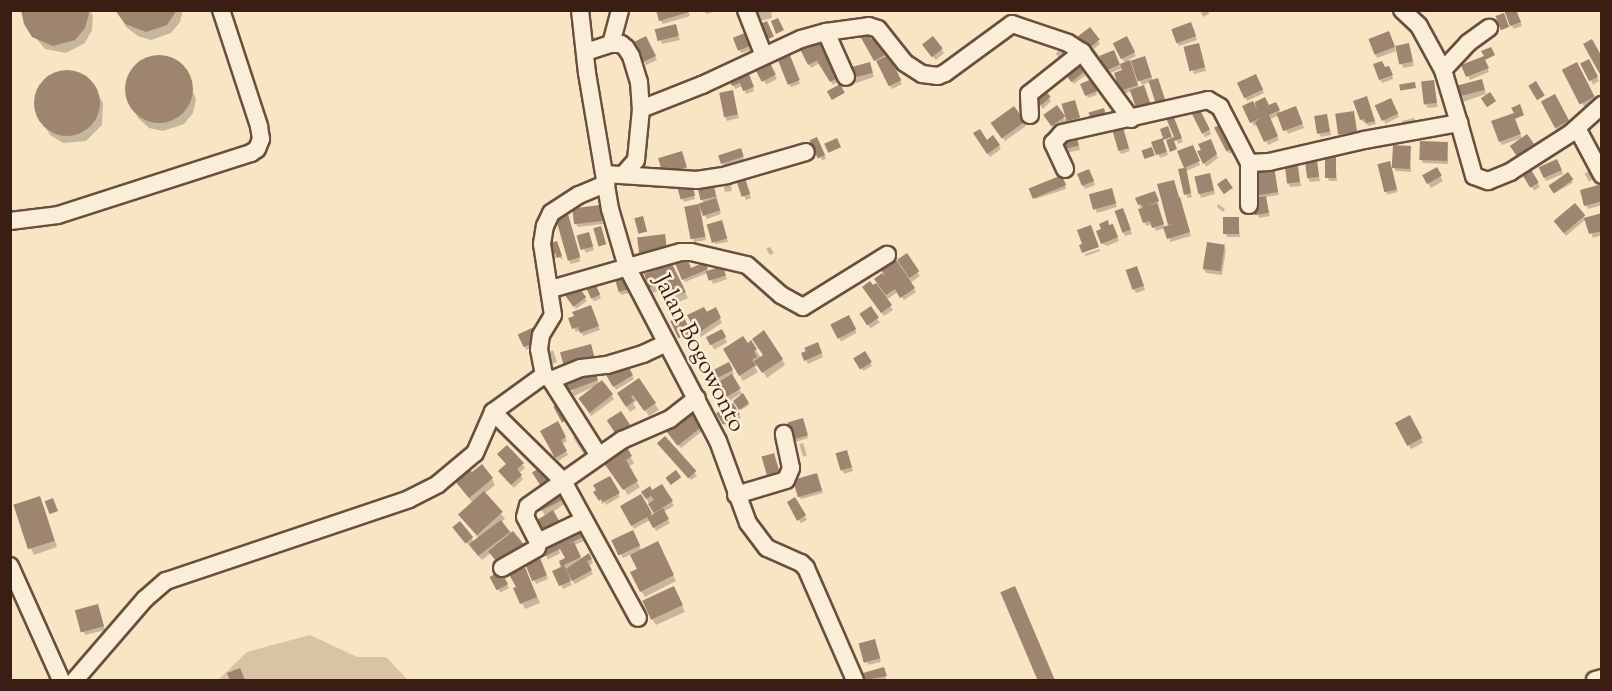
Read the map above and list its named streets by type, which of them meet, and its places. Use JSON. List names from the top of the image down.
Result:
{
  "streets": {
    "street": ["Jalan Bogowonto"]
  }
}
